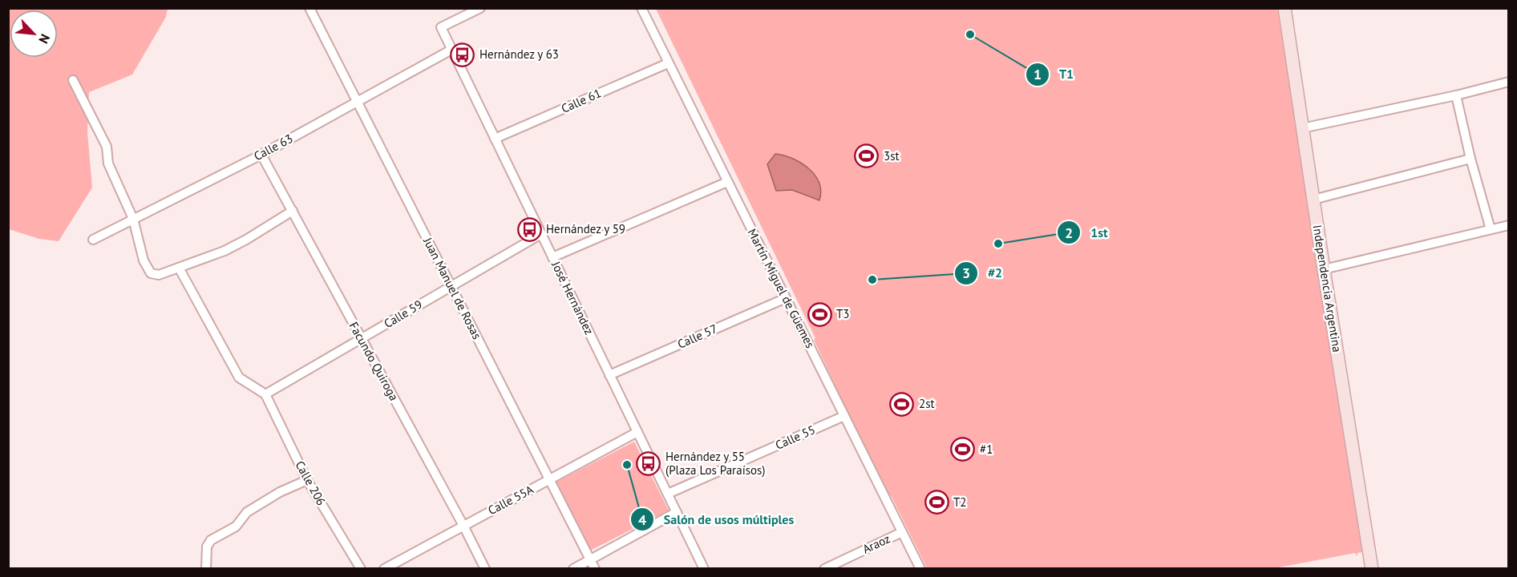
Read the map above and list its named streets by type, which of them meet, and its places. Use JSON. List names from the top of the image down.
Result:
{
  "streets": {
    "main road": ["Independencia Argentina"],
    "street": [
      "Calle 61",
      "Calle 63",
      "Juan Manuel de Rosas",
      "Martín Miguel de Güemes",
      "José Hernández",
      "Calle 59",
      "Calle 57",
      "Facundo Quiroga",
      "Calle 55",
      "Calle 206",
      "Calle 55A",
      "Araoz"
    ]
  },
  "crossings": [
    ["Calle 61", "Martín Miguel de Güemes"],
    ["Calle 61", "José Hernández"],
    ["Calle 63", "Juan Manuel de Rosas"],
    ["Calle 63", "José Hernández"],
    ["Calle 63", "Facundo Quiroga"],
    ["Juan Manuel de Rosas", "Calle 59"],
    ["Juan Manuel de Rosas", "Calle 55A"],
    ["Martín Miguel de Güemes", "Calle 57"],
    ["Martín Miguel de Güemes", "Calle 55"],
    ["Martín Miguel de Güemes", "Araoz"],
    ["José Hernández", "Calle 59"],
    ["José Hernández", "Calle 57"],
    ["José Hernández", "Calle 55"],
    ["José Hernández", "Calle 55A"],
    ["Calle 59", "Facundo Quiroga"],
    ["Calle 59", "Calle 206"],
    ["Facundo Quiroga", "Calle 55A"]
  ],
  "places": {
    "other": [
      "T1",
      "1st",
      "#2",
      "Salón de usos múltiples"
    ],
    "bus stop": ["Hernández y 63", "Hernández y 59", "Hernández y 55 (Plaza Los Paraísos)"],
    "sports": [
      "3st",
      "T3",
      "2st",
      "#1",
      "T2"
    ]
  },
  "north": "bottom right"
}
